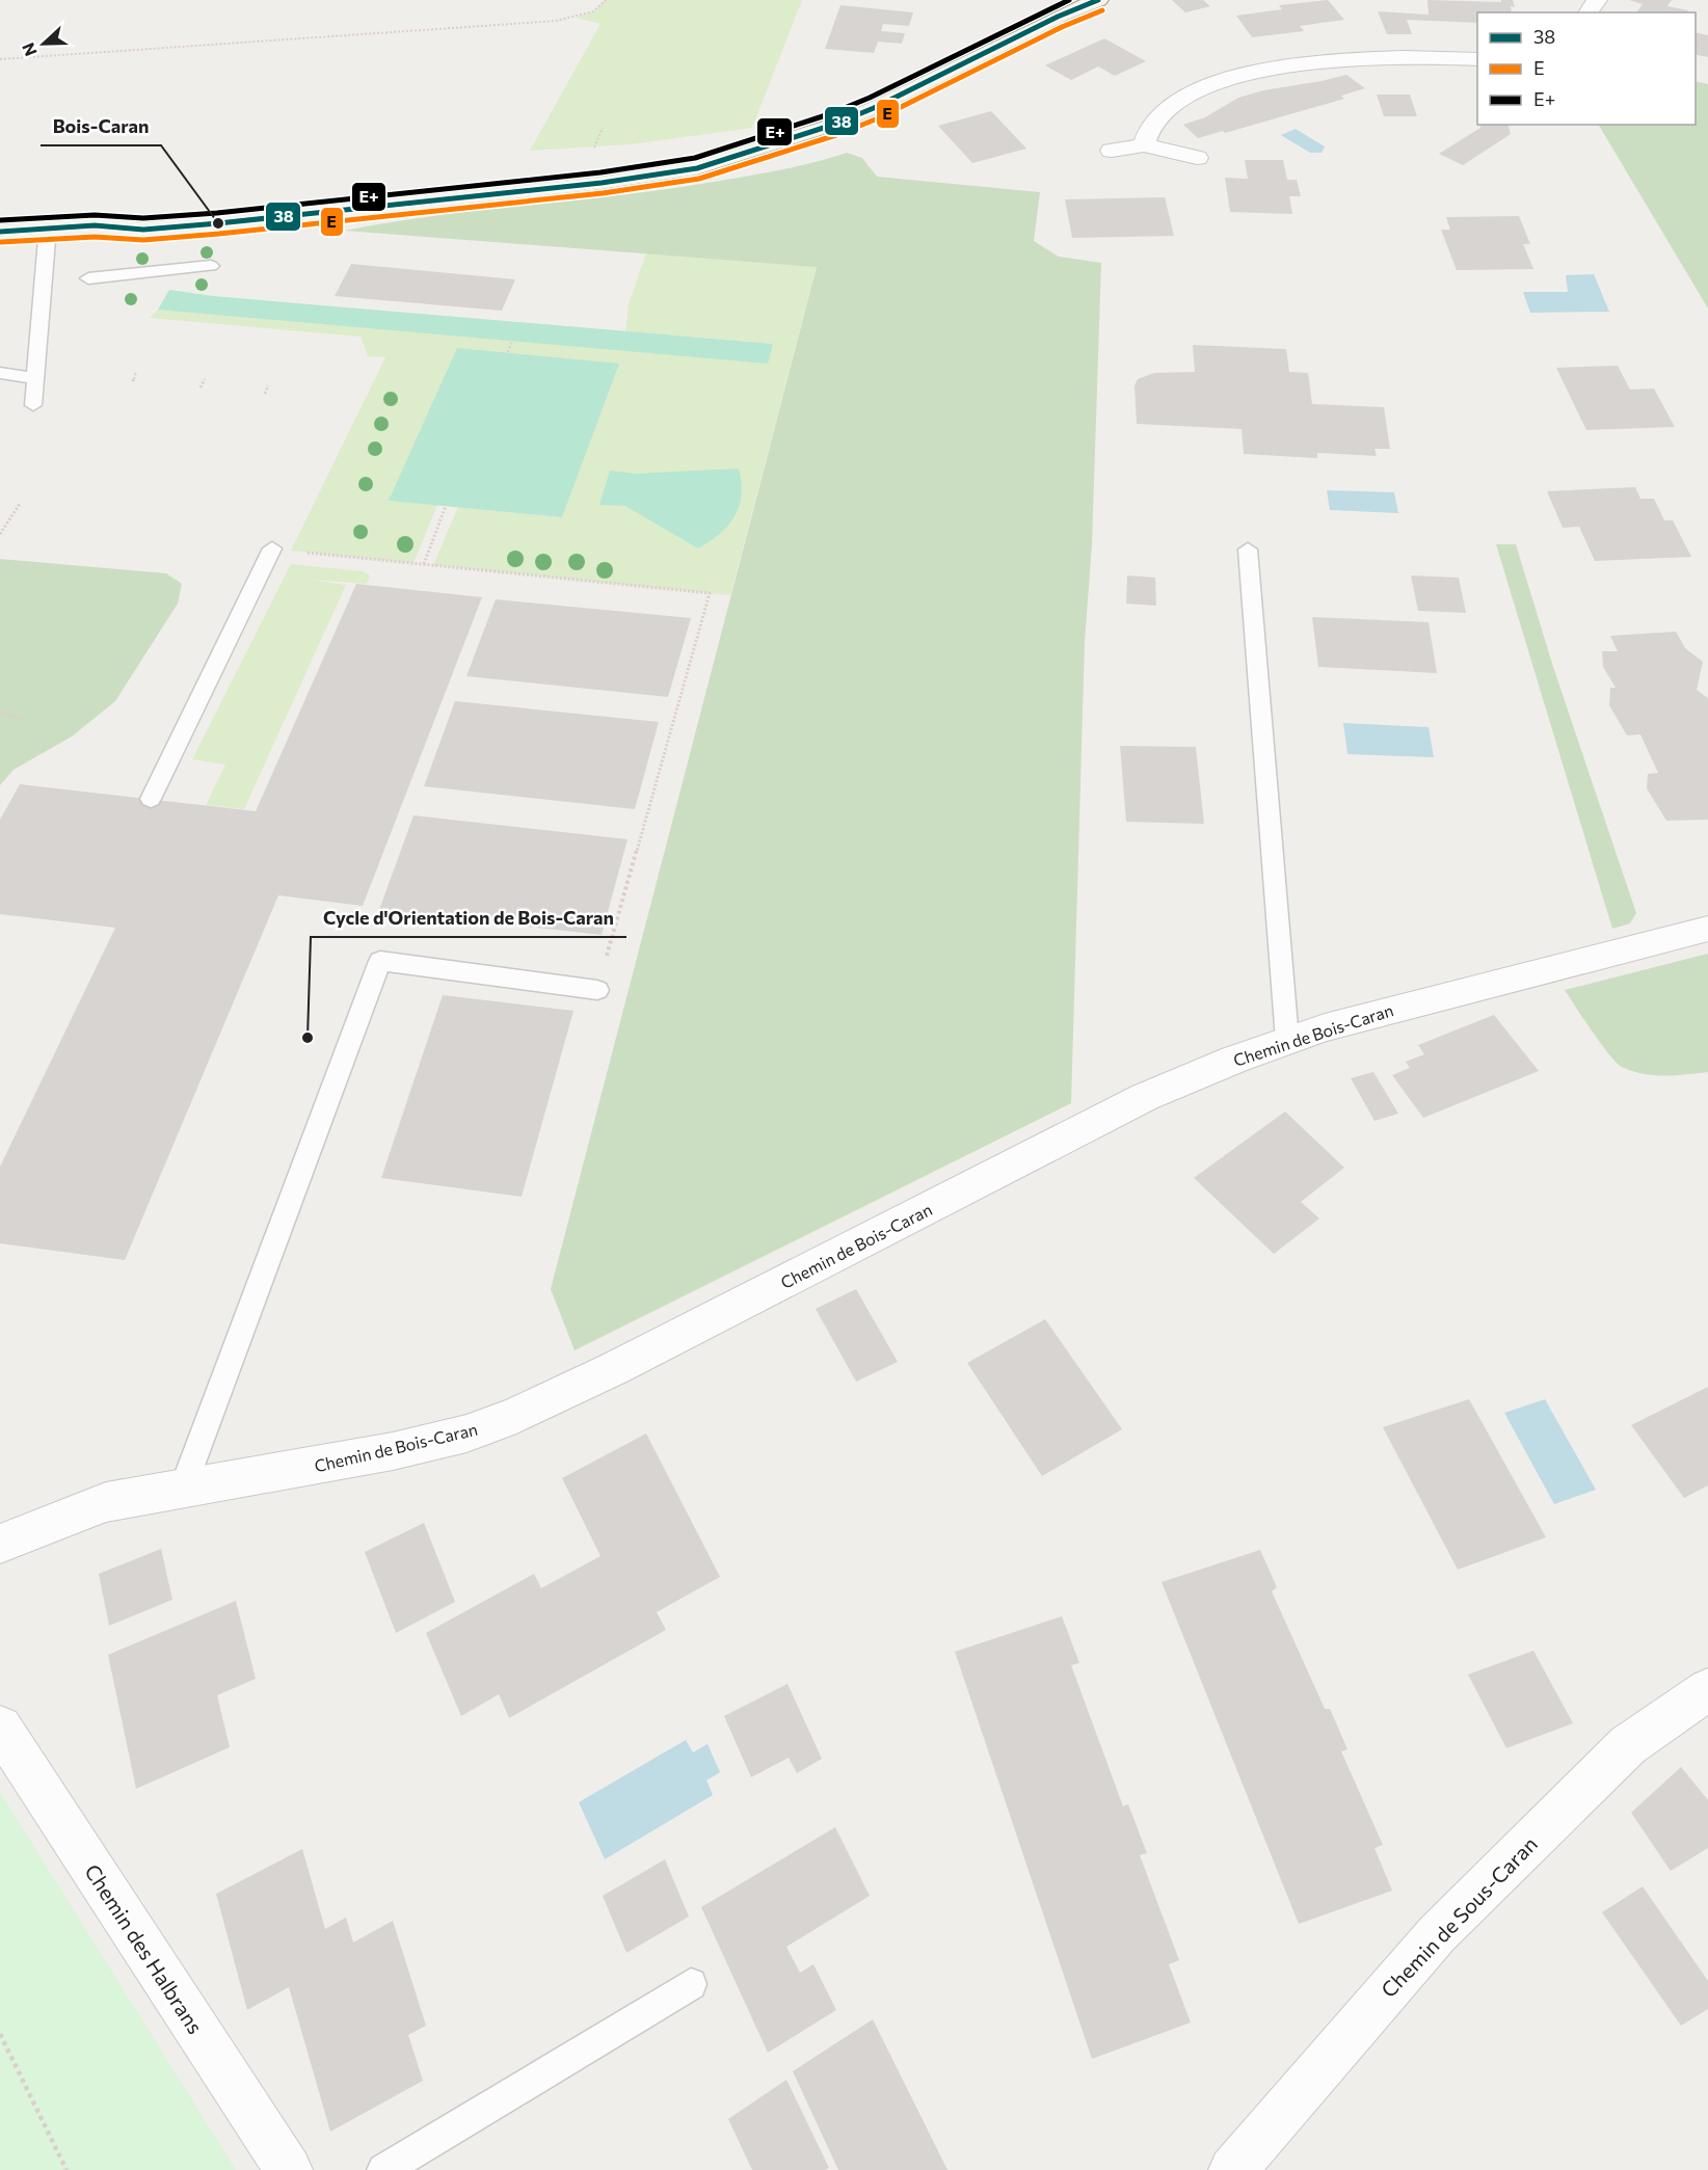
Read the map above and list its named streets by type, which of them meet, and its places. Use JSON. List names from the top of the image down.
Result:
{
  "streets": {
    "street": ["Chemin de Bois-Caran", "Chemin de Sous-Caran", "Chemin des Halbrans"]
  },
  "places": ["Bois-Caran", "Cycle d'Orientation de Bois-Caran"],
  "lines": ["transit line 38", "transit line E+", "transit line E"],
  "legend": ["38", "E", "E+"],
  "north": "left"
}
